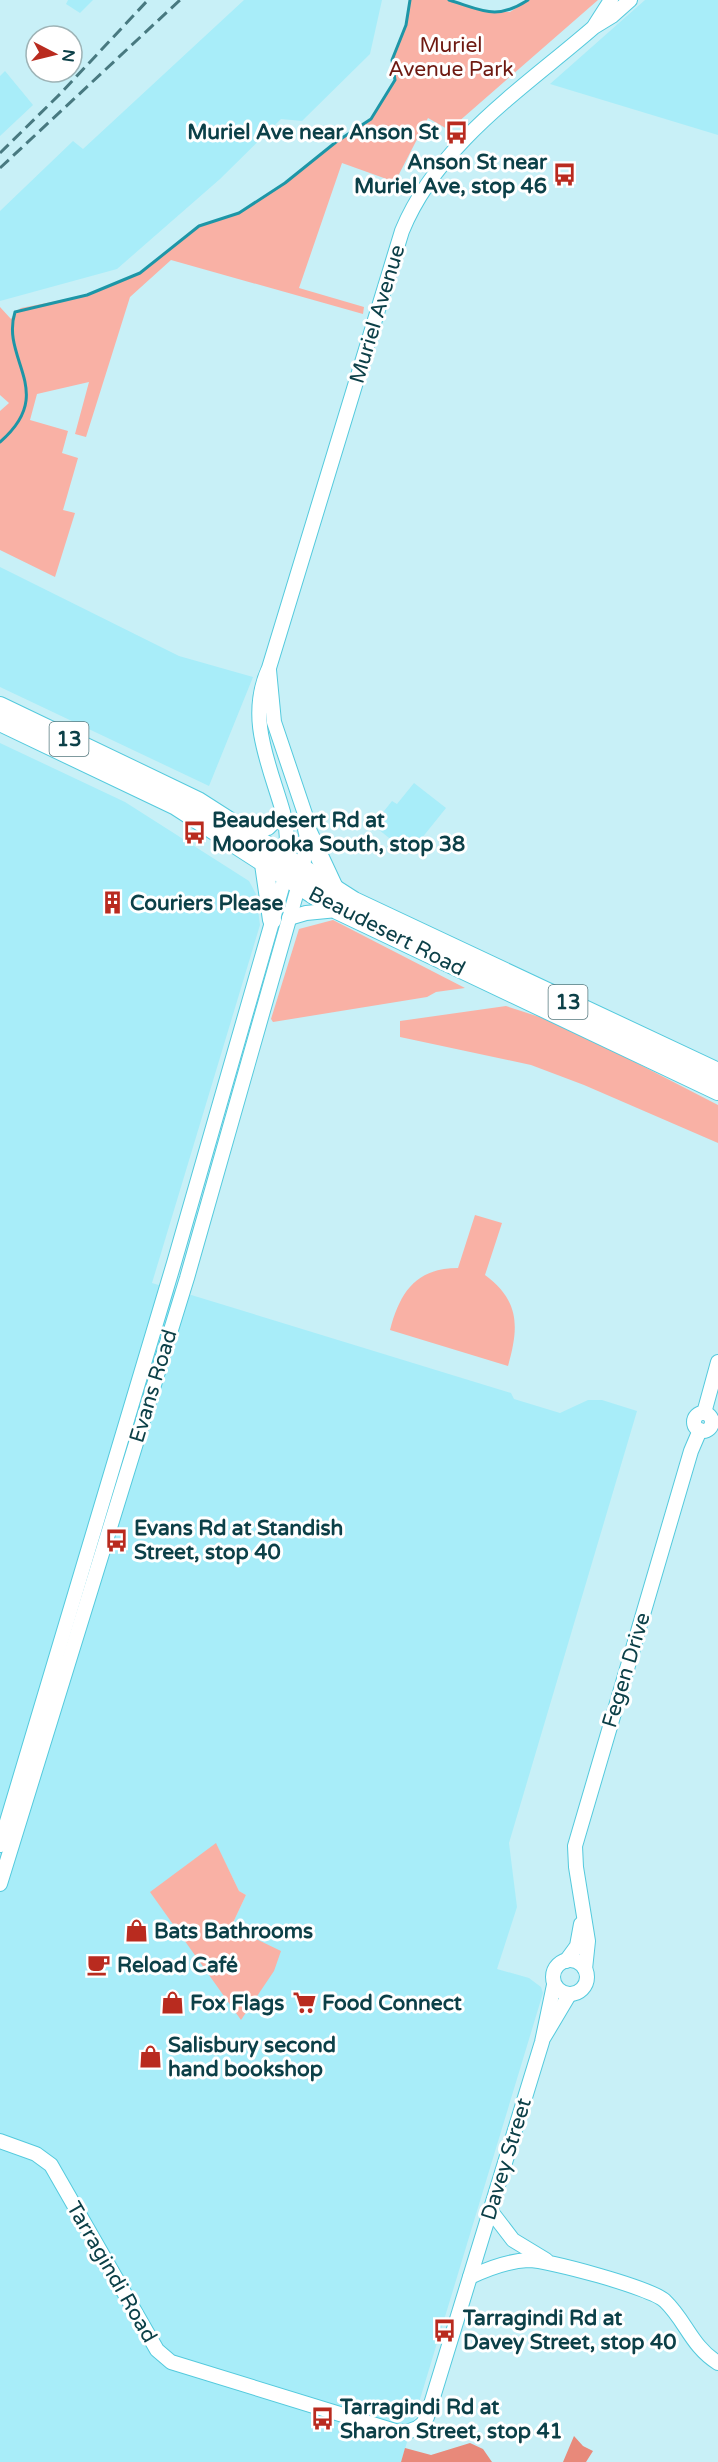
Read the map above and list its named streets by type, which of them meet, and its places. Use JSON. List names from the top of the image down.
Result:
{
  "streets": {
    "highway": ["13", "Beaudesert Road"],
    "main road": [
      "Muriel Avenue",
      "Evans Road",
      "Fegen Drive",
      "Davey Street",
      "Tarragindi Road"
    ]
  },
  "crossings": [
    ["Muriel Avenue", "Beaudesert Road"],
    ["Muriel Avenue", "Evans Road"],
    ["Beaudesert Road", "Evans Road"],
    ["Fegen Drive", "Davey Street"],
    ["Davey Street", "Tarragindi Road"]
  ],
  "parks": ["Muriel Avenue Park"],
  "places": {
    "bus stop": [
      "Muriel Ave near Anson St",
      "Anson St near Muriel Ave, stop 46",
      "Beaudesert Rd at Moorooka South, stop 38",
      "Evans Rd at Standish Street, stop 40",
      "Tarragindi Rd at Davey Street, stop 40",
      "Tarragindi Rd at Sharon Street, stop 41"
    ],
    "building": ["Couriers Please"],
    "shop": ["Bats Bathrooms", "Fox Flags", "Salisbury second hand bookshop"],
    "cafe": ["Reload Café"],
    "supermarket": ["Food Connect"]
  },
  "north": "right"
}
